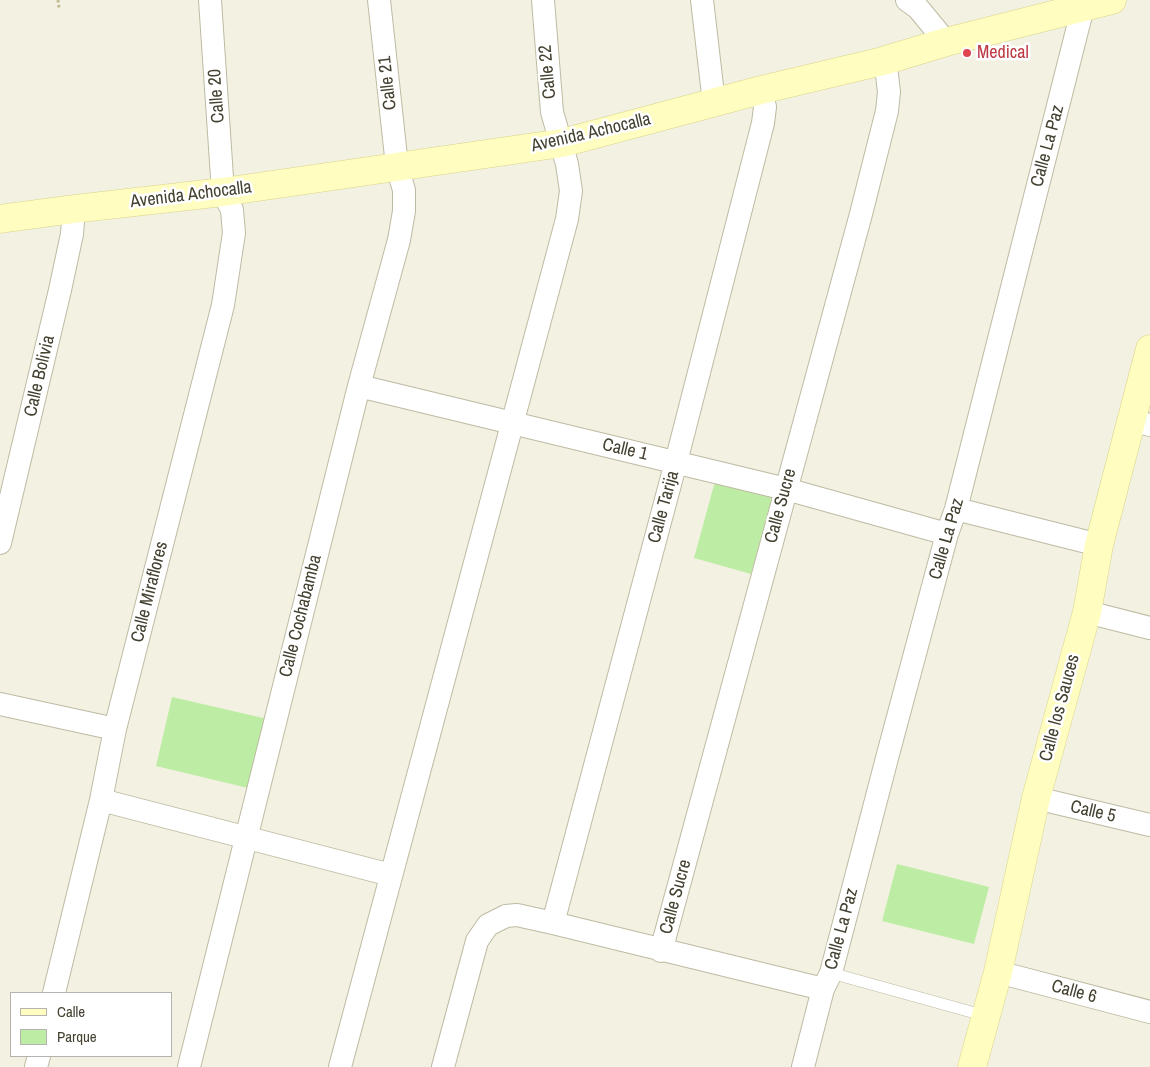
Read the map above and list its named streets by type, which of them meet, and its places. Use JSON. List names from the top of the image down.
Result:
{
  "streets": {
    "street": [
      "Calle 22",
      "Calle 21",
      "Calle 20",
      "Avenida Achocalla",
      "Calle La Paz",
      "Calle Bolivia",
      "Calle 1",
      "Calle Sucre",
      "Calle Tarija",
      "Calle Miraflores",
      "Calle Cochabamba",
      "Calle los Sauces",
      "Calle 5",
      "Calle 6"
    ]
  },
  "crossings": [
    ["Calle 22", "Avenida Achocalla"],
    ["Calle 22", "Calle 1"],
    ["Calle 21", "Avenida Achocalla"],
    ["Calle 21", "Calle Cochabamba"],
    ["Calle 20", "Avenida Achocalla"],
    ["Calle 20", "Calle Miraflores"],
    ["Avenida Achocalla", "Calle La Paz"],
    ["Avenida Achocalla", "Calle Bolivia"],
    ["Avenida Achocalla", "Calle Sucre"],
    ["Avenida Achocalla", "Calle Tarija"],
    ["Avenida Achocalla", "Calle Miraflores"],
    ["Avenida Achocalla", "Calle Cochabamba"],
    ["Calle La Paz", "Calle 1"],
    ["Calle 1", "Calle Sucre"],
    ["Calle 1", "Calle Tarija"],
    ["Calle 1", "Calle Cochabamba"],
    ["Calle los Sauces", "Calle 5"],
    ["Calle los Sauces", "Calle 6"]
  ],
  "places": ["Medical"],
  "legend": ["Calle", "Parque"]
}
